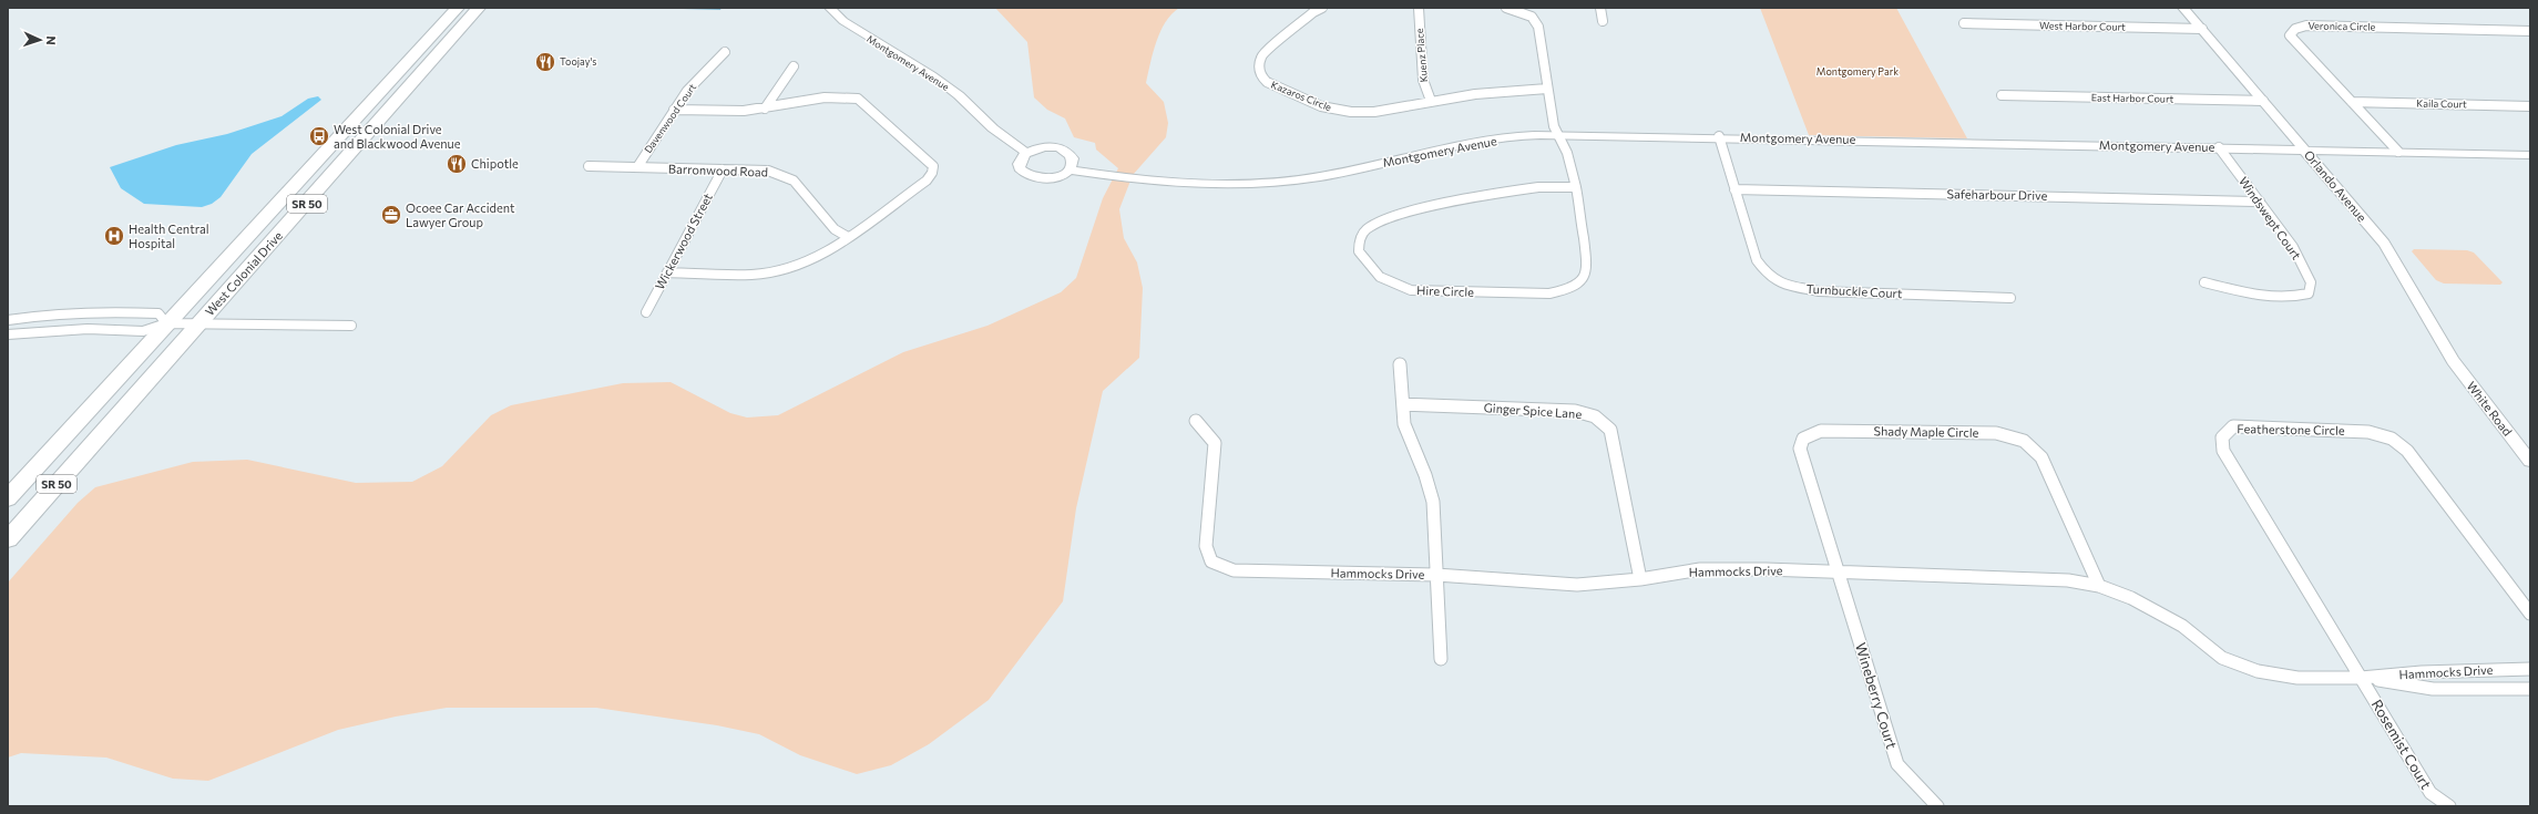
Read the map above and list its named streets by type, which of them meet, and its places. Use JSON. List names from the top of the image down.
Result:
{
  "streets": {
    "highway": ["SR 50", "West Colonial Drive"],
    "street": [
      "West Harbor Court",
      "Veronica Circle",
      "Kuenz Place",
      "Montgomery Avenue",
      "Kazaros Circle",
      "East Harbor Court",
      "Kaila Court",
      "Davenwood Court",
      "Barronwood Road",
      "Orlando Avenue",
      "Safeharbour Drive",
      "Windswept Court",
      "Wickerwood Street",
      "Hire Circle",
      "Turnbuckle Court",
      "White Road",
      "Ginger Spice Lane",
      "Featherstone Circle",
      "Shady Maple Circle",
      "Hammocks Drive",
      "Wineberry Court",
      "Rosemist Court"
    ]
  },
  "crossings": [
    ["West Harbor Court", "Orlando Avenue"],
    ["Veronica Circle", "Montgomery Avenue"],
    ["Veronica Circle", "Kaila Court"],
    ["Kuenz Place", "Kazaros Circle"],
    ["Montgomery Avenue", "Orlando Avenue"],
    ["Montgomery Avenue", "Windswept Court"],
    ["Montgomery Avenue", "Hire Circle"],
    ["Montgomery Avenue", "Turnbuckle Court"],
    ["East Harbor Court", "Orlando Avenue"],
    ["Davenwood Court", "Barronwood Road"],
    ["Barronwood Road", "Wickerwood Street"],
    ["Orlando Avenue", "White Road"],
    ["Safeharbour Drive", "Windswept Court"],
    ["Safeharbour Drive", "Turnbuckle Court"],
    ["Ginger Spice Lane", "Hammocks Drive"],
    ["Featherstone Circle", "Hammocks Drive"],
    ["Featherstone Circle", "Rosemist Court"],
    ["Shady Maple Circle", "Hammocks Drive"],
    ["Shady Maple Circle", "Wineberry Court"],
    ["Hammocks Drive", "Wineberry Court"],
    ["Hammocks Drive", "Rosemist Court"]
  ],
  "parks": ["Montgomery Park"],
  "places": {
    "restaurant": ["Toojay's", "Chipotle"],
    "bus stop": ["West Colonial Drive and Blackwood Avenue"],
    "office": ["Ocoee Car Accident Lawyer Group"],
    "hospital": ["Health Central Hospital"]
  },
  "north": "right"
}
